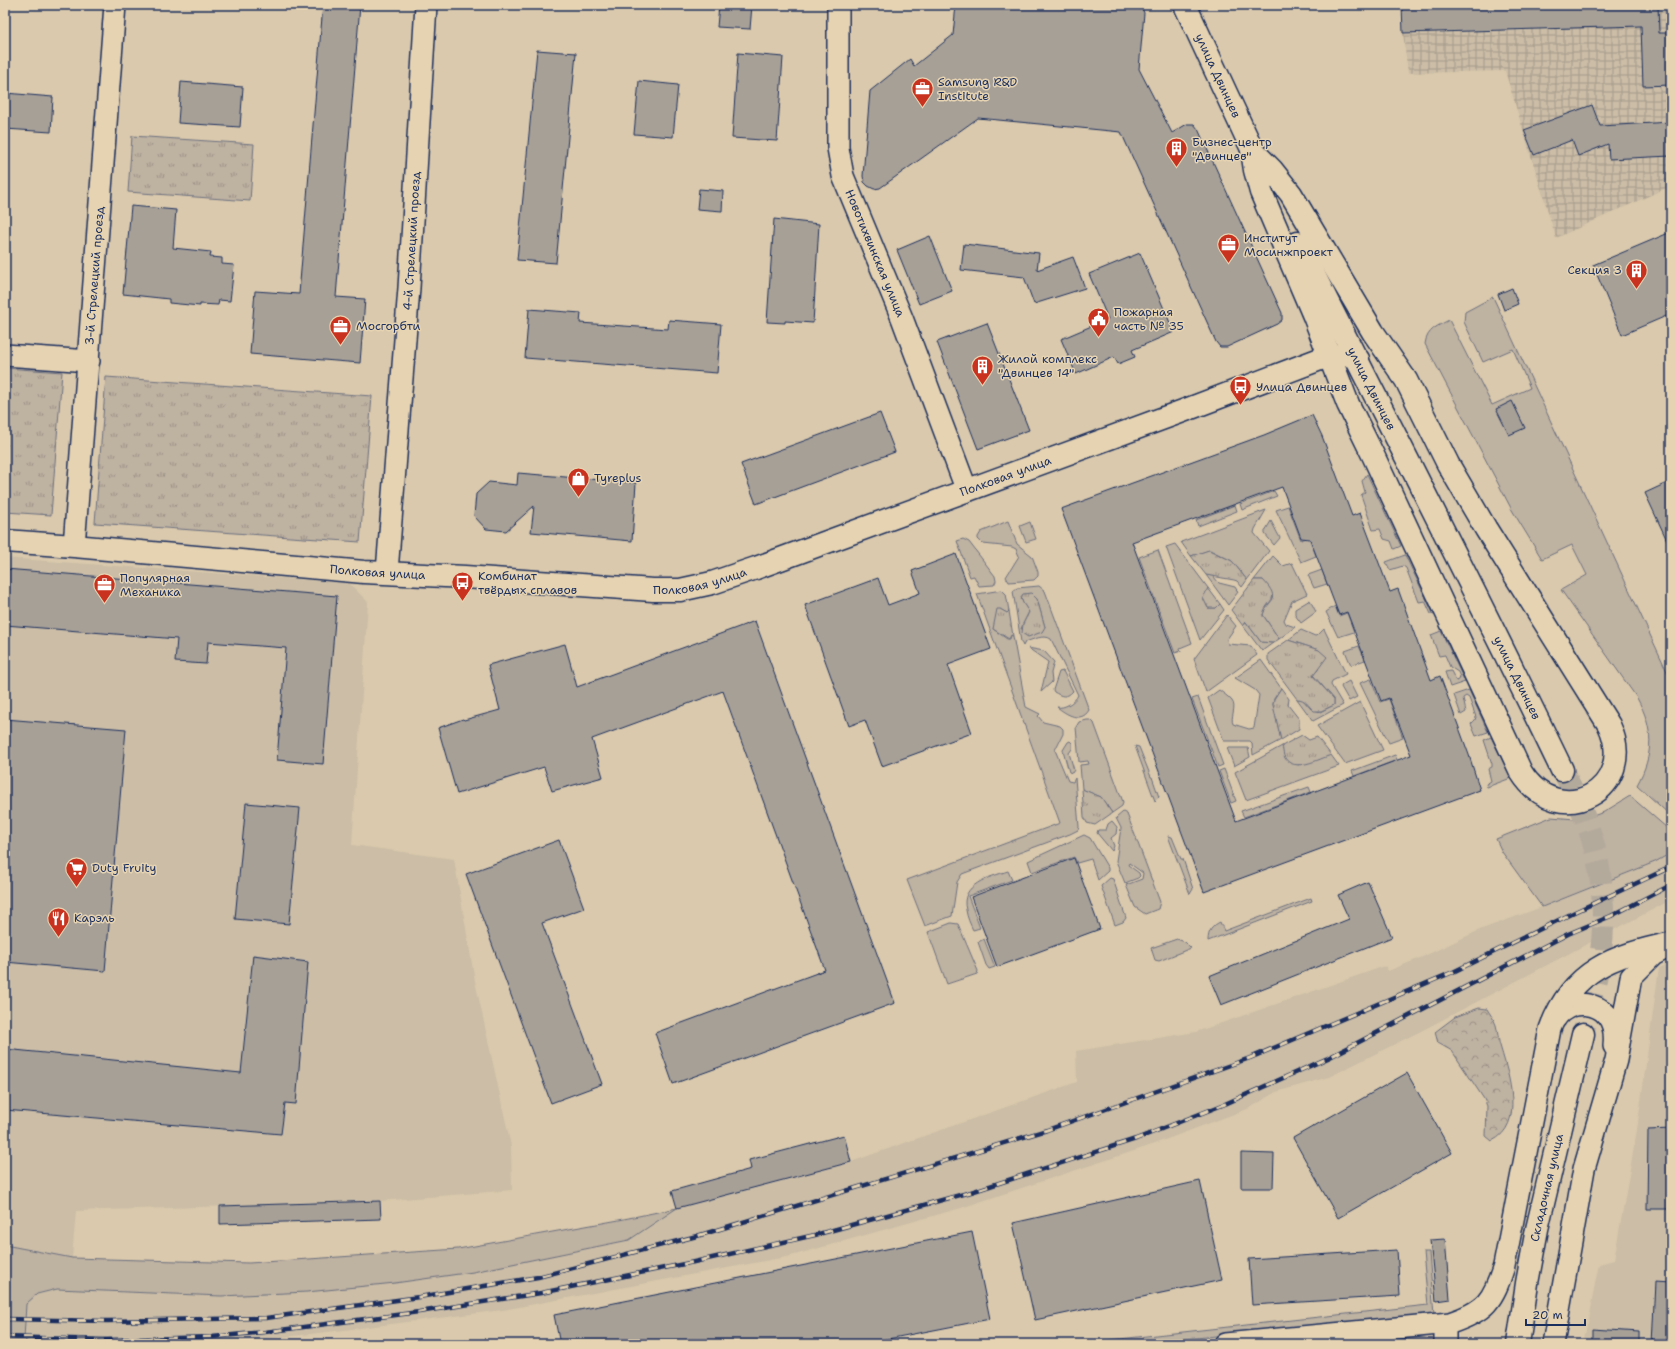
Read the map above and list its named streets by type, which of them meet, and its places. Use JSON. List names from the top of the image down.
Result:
{
  "streets": {
    "street": [
      "улица Двинцев",
      "4-й Стрелецкий проезд",
      "Новотихвинская улица",
      "3-й Стрелецкий проезд",
      "Полковая улица",
      "Складочная улица"
    ]
  },
  "crossings": [
    ["улица Двинцев", "Полковая улица"],
    ["4-й Стрелецкий проезд", "Полковая улица"],
    ["Новотихвинская улица", "Полковая улица"],
    ["3-й Стрелецкий проезд", "Полковая улица"]
  ],
  "places": {
    "office": [
      "Samsung R&D Institute",
      "Институт Мосинжпроект",
      "Мосгорбти",
      "Популярная Механика"
    ],
    "building": ["Бизнес-центр \"Двинцев\"", "Секция 3", "Жилой комплекс \"Двинцев 14\""],
    "public building": ["Пожарная часть № 35"],
    "bus stop": ["Улица Двинцев", "Комбинат твёрдых сплавов"],
    "shop": ["Tyreplus"],
    "supermarket": ["Duty Fruity"],
    "restaurant": ["Карэль"]
  },
  "scale_bar": "20 m"
}
